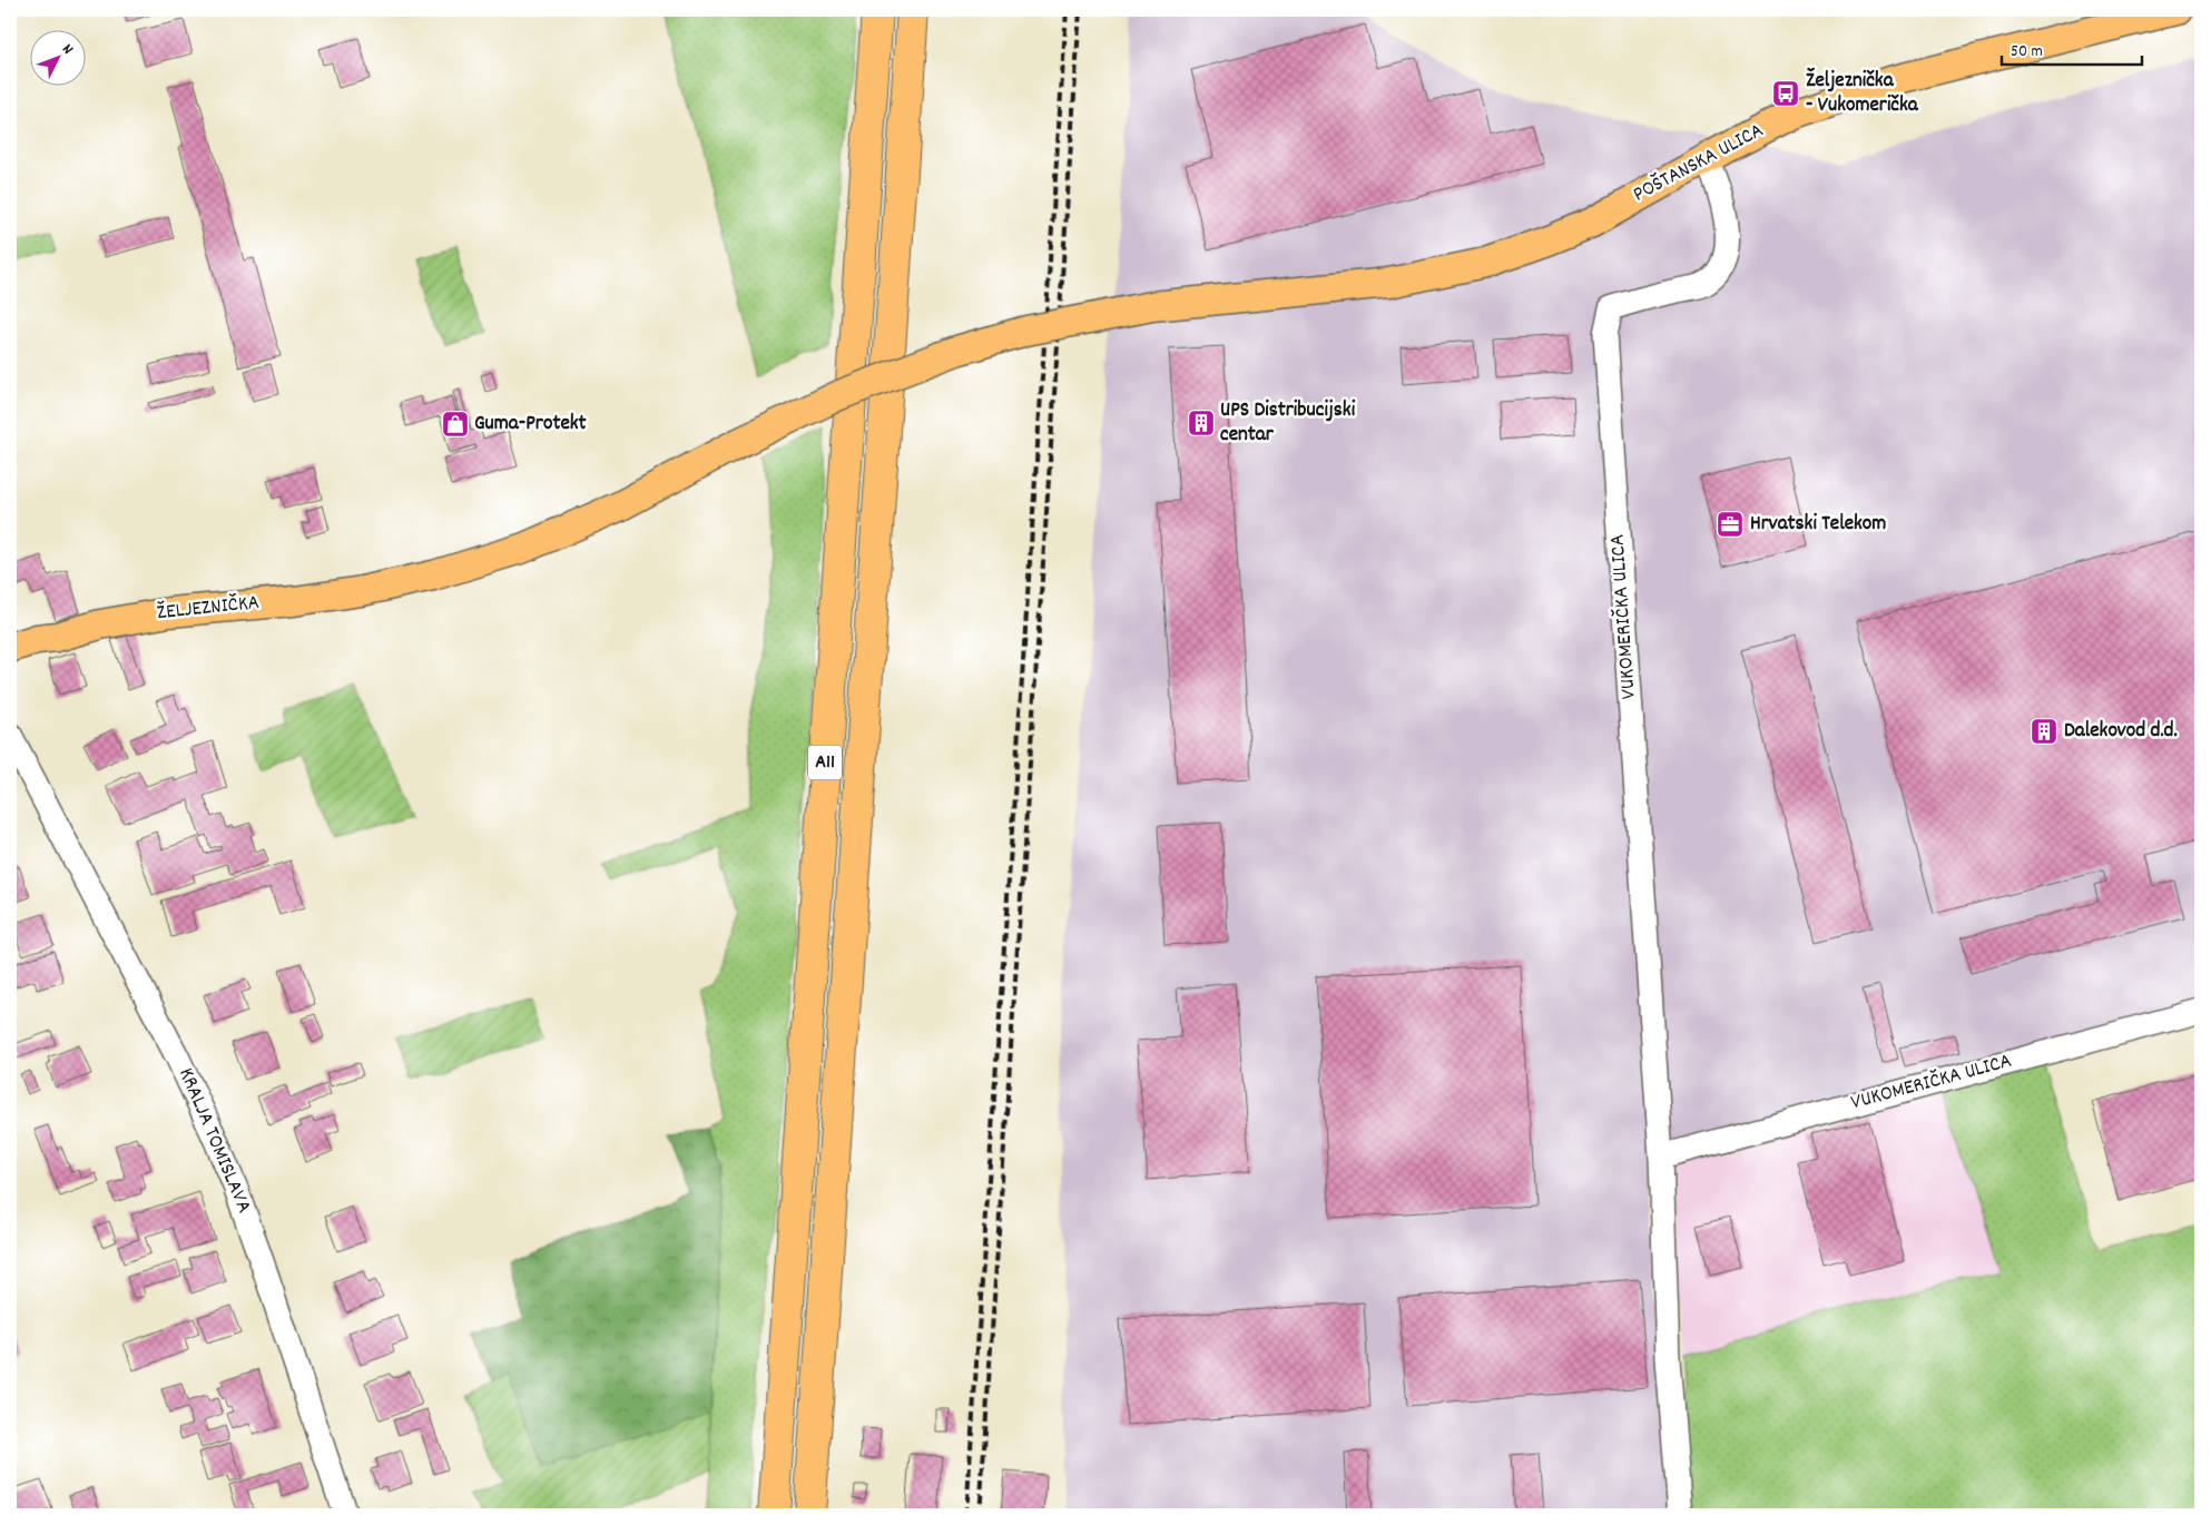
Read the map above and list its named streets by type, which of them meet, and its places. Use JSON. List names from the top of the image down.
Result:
{
  "streets": {
    "highway": ["A11"],
    "main road": ["POŠTANSKA ULICA", "ŽELJEZNIČKA"],
    "street": ["VUKOMERIČKA ULICA", "KRALJA TOMISLAVA"]
  },
  "crossings": [
    ["POŠTANSKA ULICA", "ŽELJEZNIČKA"],
    ["POŠTANSKA ULICA", "VUKOMERIČKA ULICA"]
  ],
  "places": {
    "bus stop": ["Željeznička - Vukomerička"],
    "building": ["UPS Distribucijski centar", "Dalekovod d.d."],
    "shop": ["Guma-Protekt"],
    "office": ["Hrvatski Telekom"]
  },
  "scale_bar": "50 m",
  "north": "top right"
}
